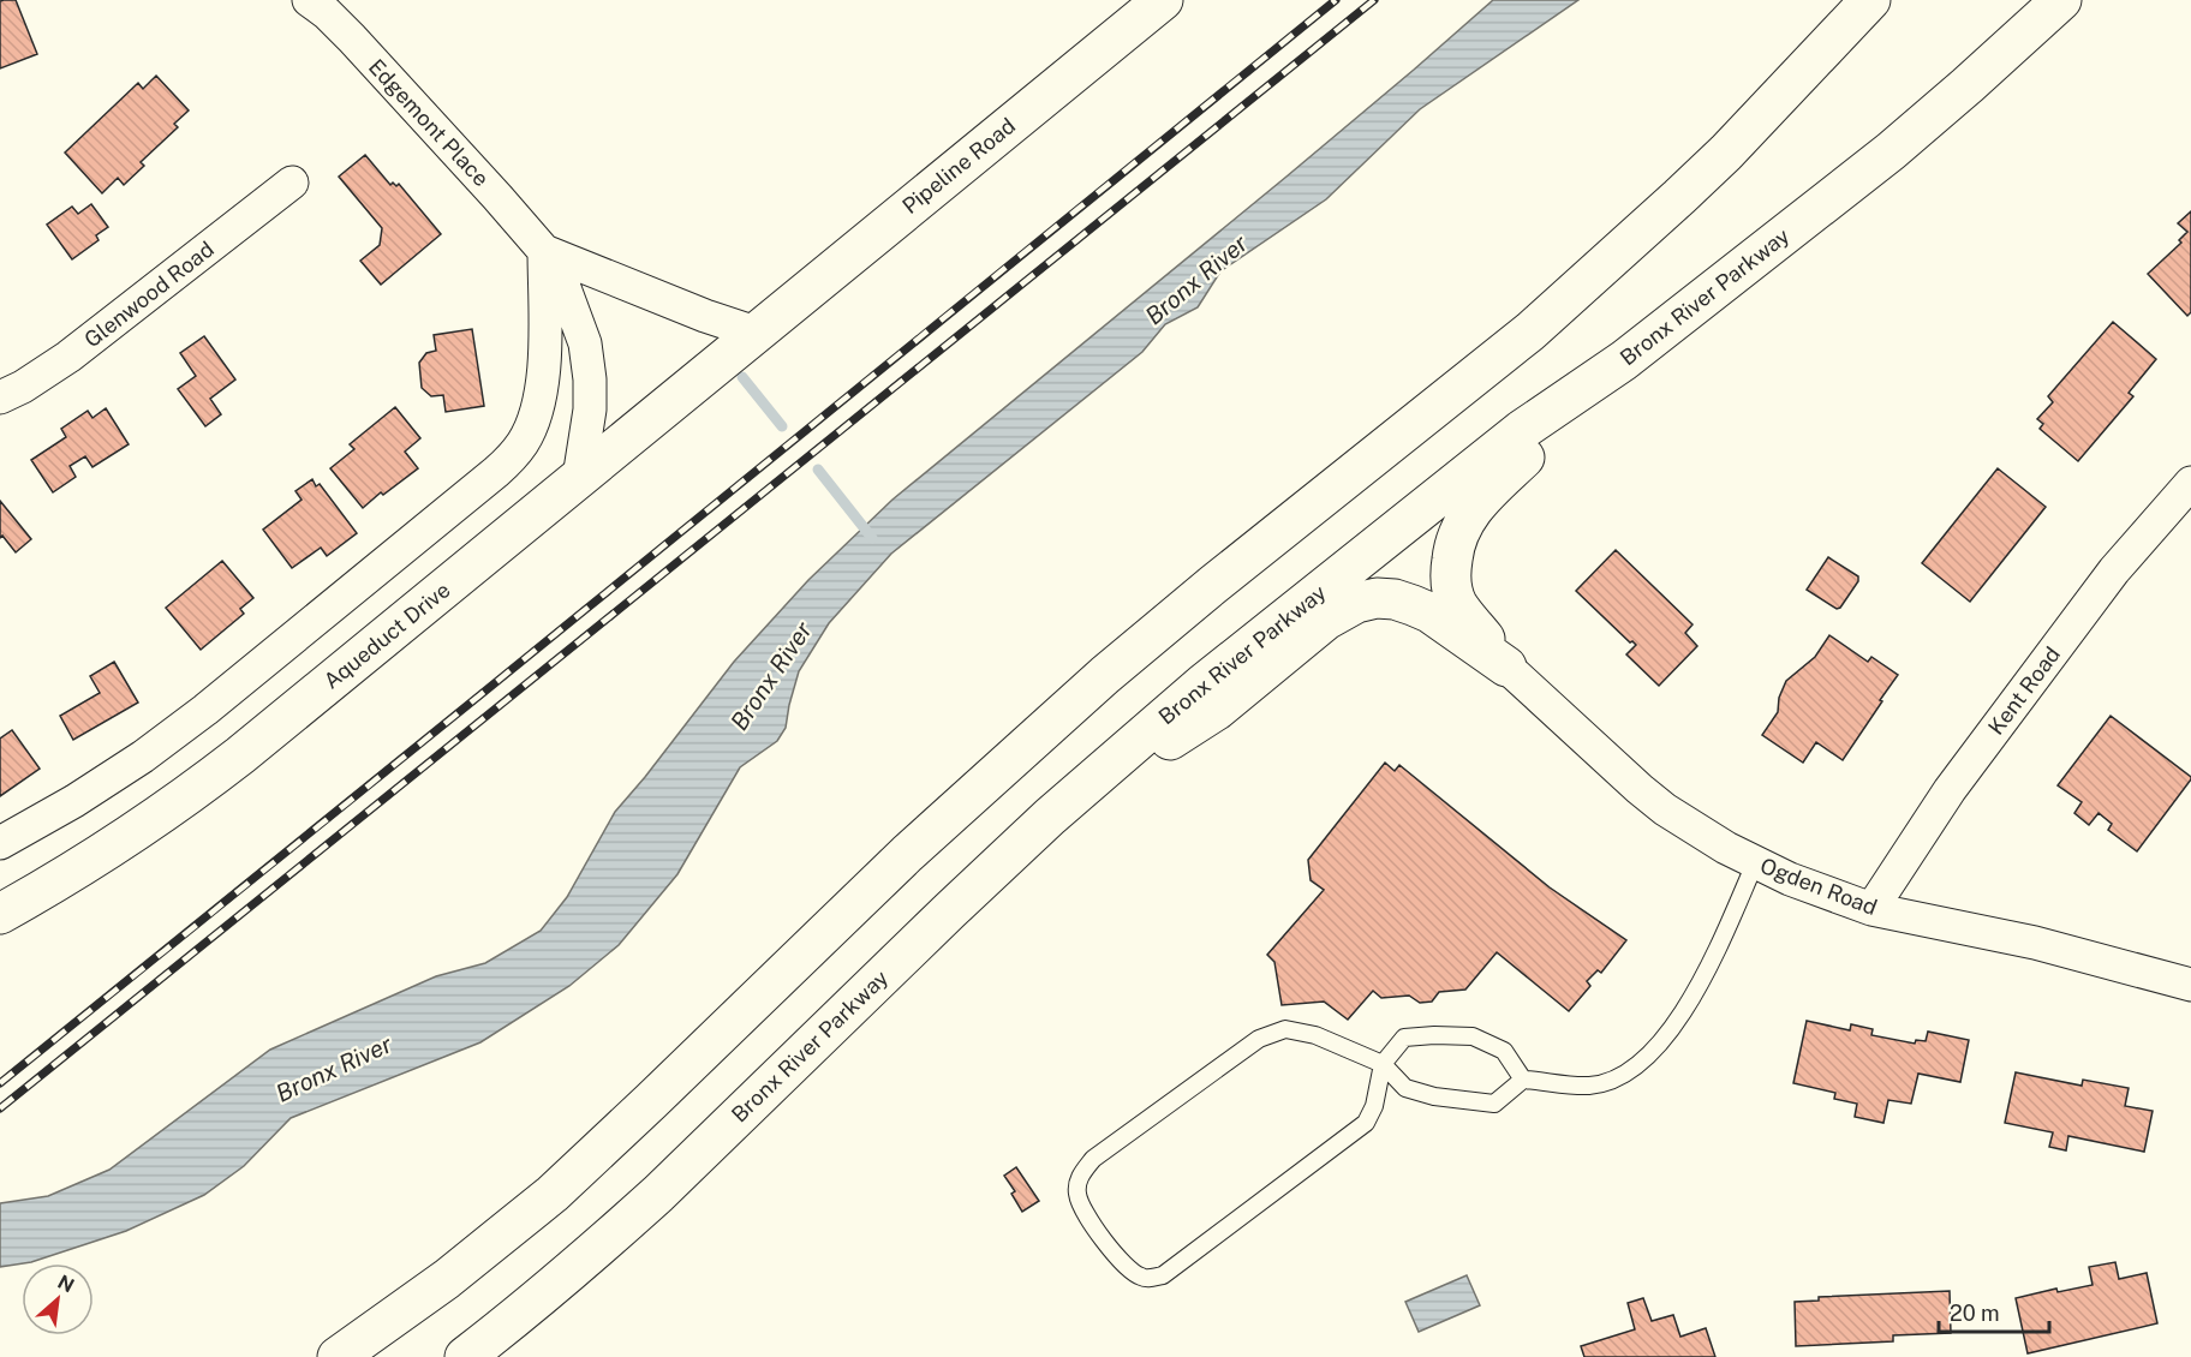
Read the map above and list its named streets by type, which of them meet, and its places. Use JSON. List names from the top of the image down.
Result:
{
  "streets": {
    "main road": ["Pipeline Road", "Bronx River Parkway", "Aqueduct Drive"],
    "street": [
      "Edgemont Place",
      "Glenwood Road",
      "Kent Road",
      "Ogden Road"
    ]
  },
  "crossings": [
    ["Edgemont Place", "Pipeline Road"],
    ["Edgemont Place", "Aqueduct Drive"],
    ["Pipeline Road", "Aqueduct Drive"],
    ["Kent Road", "Ogden Road"]
  ],
  "water": ["Bronx River"],
  "scale_bar": "20 m",
  "north": "top right"
}
